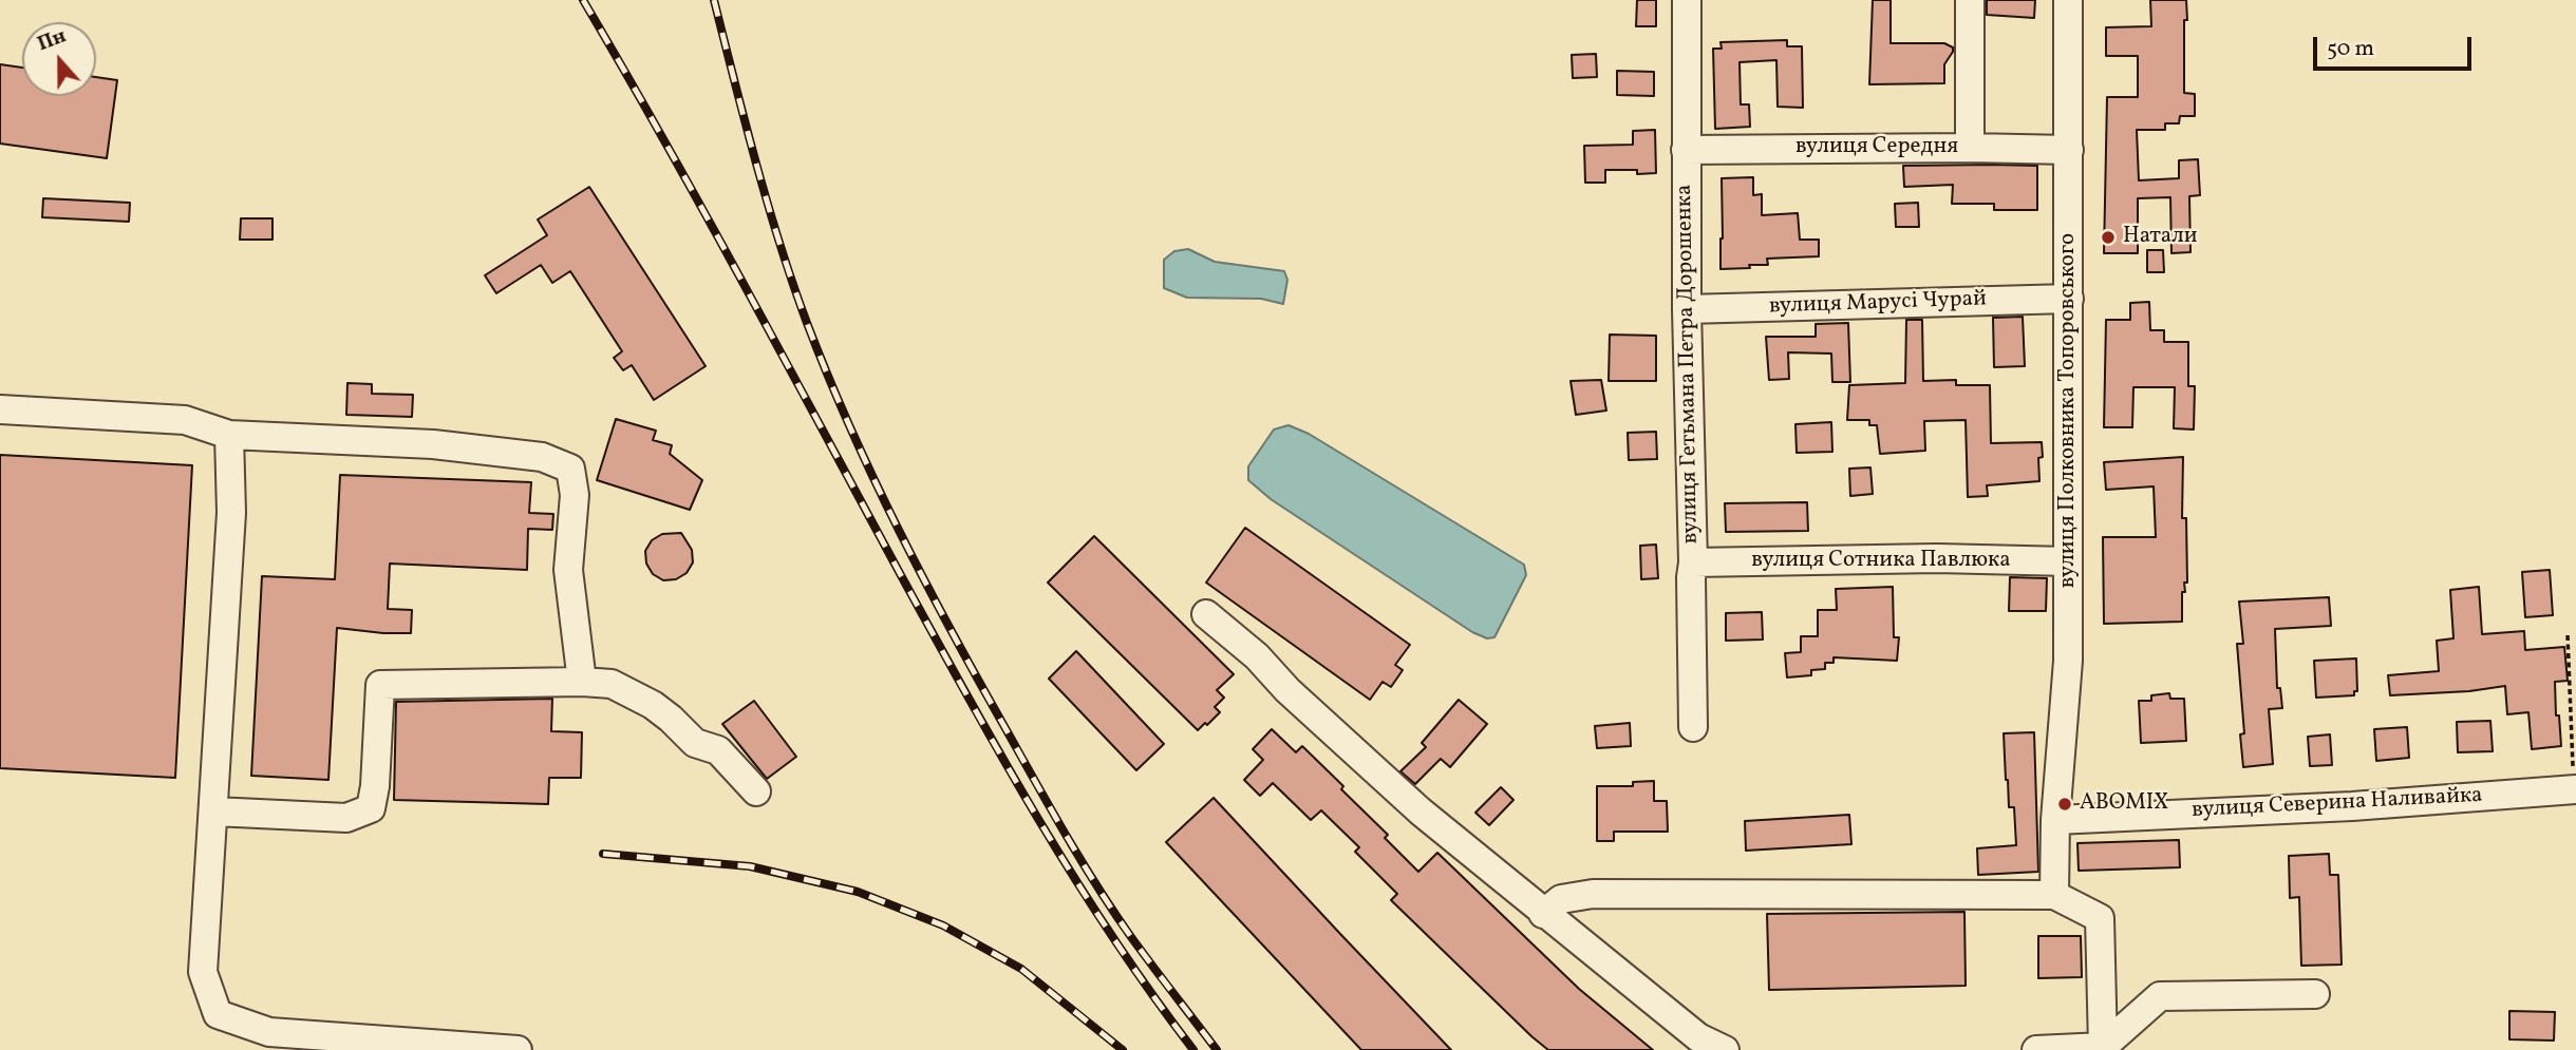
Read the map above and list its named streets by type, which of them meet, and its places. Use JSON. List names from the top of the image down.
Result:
{
  "streets": {
    "street": [
      "вулиця Середня",
      "вулиця Марусі Чурай",
      "вулиця Гетьмана Петра Дорошенка",
      "вулиця Полковника Топоровського",
      "вулиця Сотника Павлюка",
      "вулиця Северина Наливайка"
    ]
  },
  "crossings": [
    ["вулиця Середня", "вулиця Гетьмана Петра Дорошенка"],
    ["вулиця Середня", "вулиця Полковника Топоровського"],
    ["вулиця Марусі Чурай", "вулиця Гетьмана Петра Дорошенка"],
    ["вулиця Марусі Чурай", "вулиця Полковника Топоровського"],
    ["вулиця Гетьмана Петра Дорошенка", "вулиця Сотника Павлюка"],
    ["вулиця Полковника Топоровського", "вулиця Сотника Павлюка"],
    ["вулиця Полковника Топоровського", "вулиця Северина Наливайка"]
  ],
  "places": ["Натали", "ABOMIX"],
  "scale_bar": "50 m",
  "north": "top"
}
